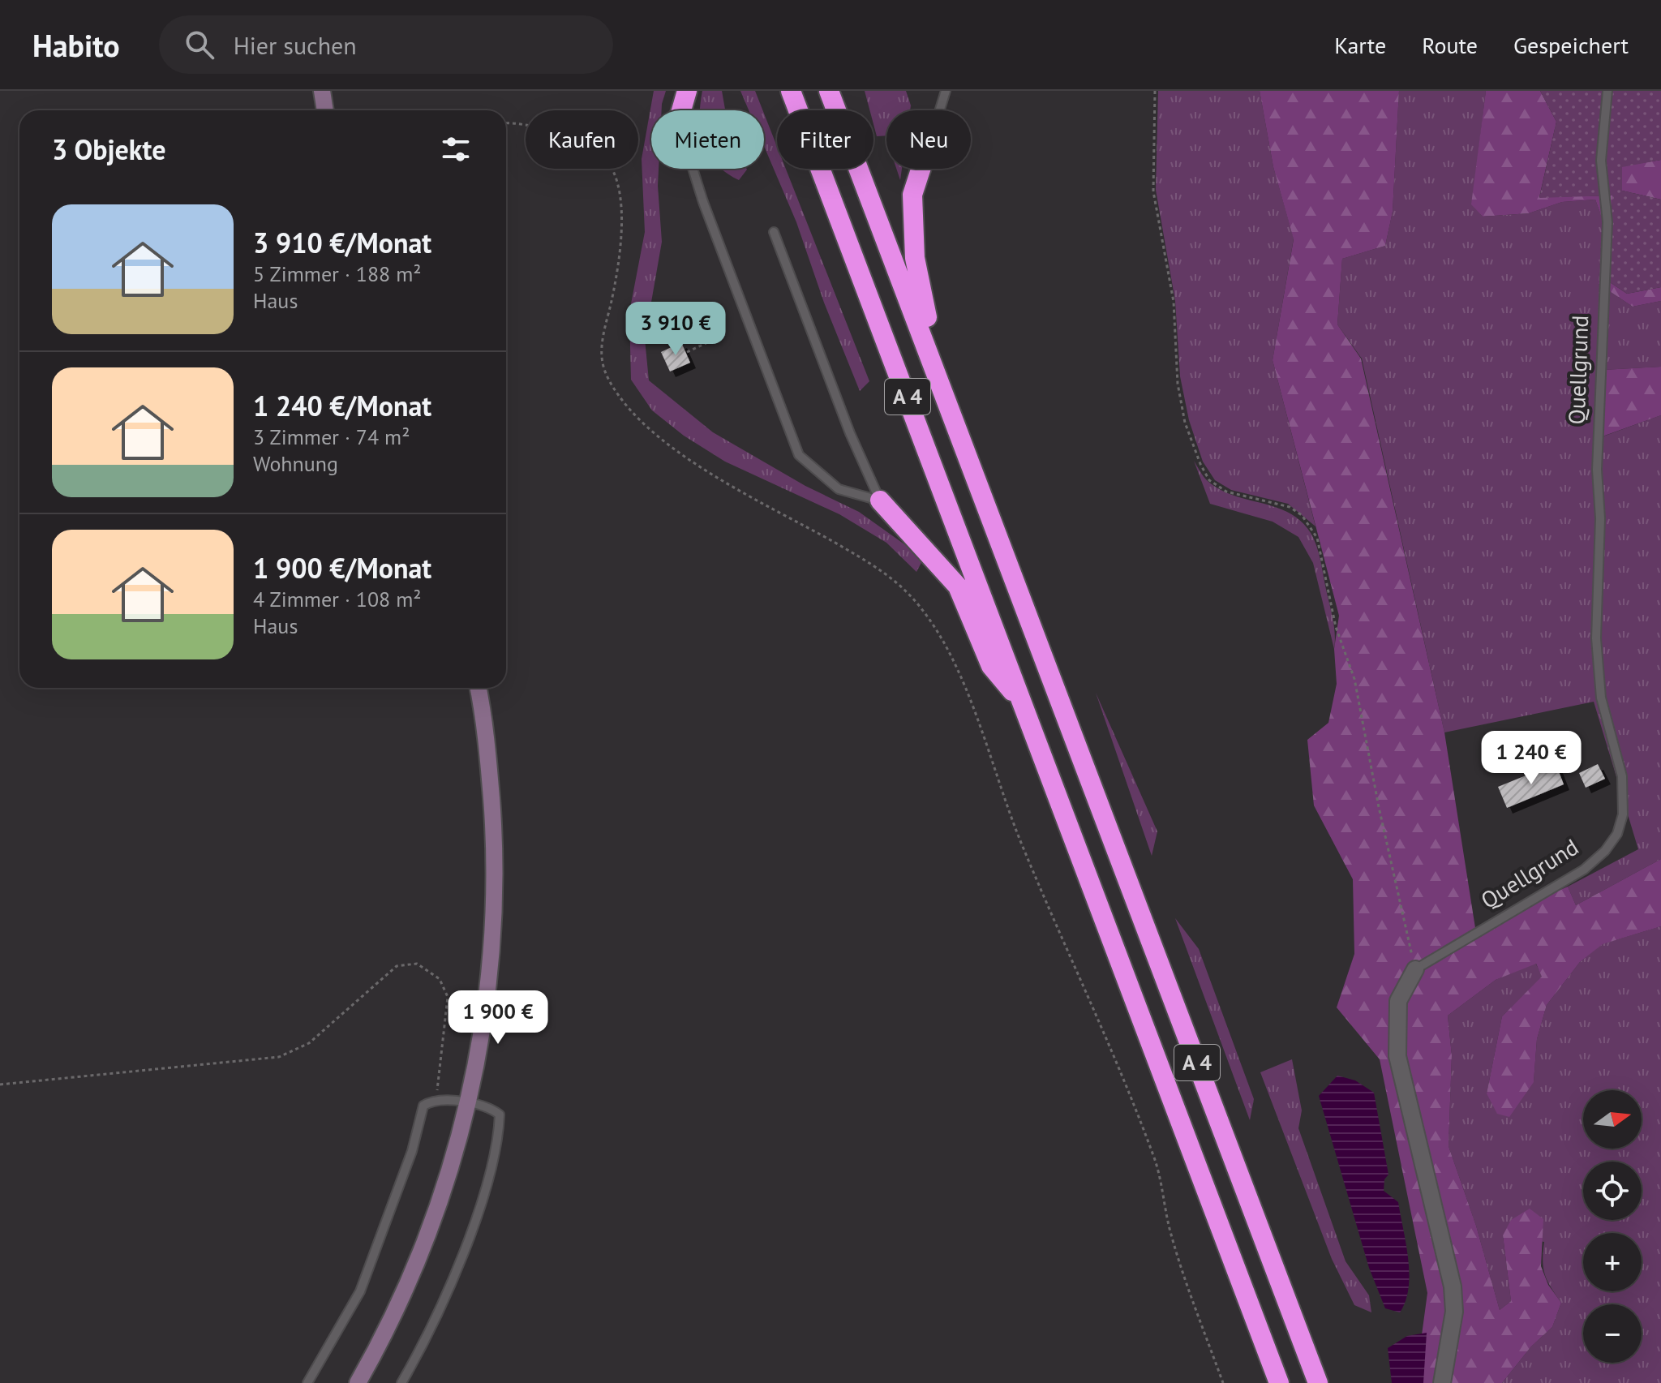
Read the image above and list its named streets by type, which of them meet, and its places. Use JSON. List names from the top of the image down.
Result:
{
  "streets": {
    "highway": ["A 4"],
    "lane": ["Quellgrund"]
  },
  "north": "right",
  "page": {
    "header": "Habito",
    "search": "Hier suchen",
    "nav": ["Karte", "Route", "Gespeichert"],
    "chip": [
      "Kaufen",
      "Mieten",
      "Filter",
      "Neu"
    ],
    "heading": "3 Objekte",
    "list": [
      {
        "name": "3 910 €/Monat",
        "note": "5 Zimmer · 188 m² · Haus"
      },
      {
        "name": "1 240 €/Monat",
        "note": "3 Zimmer · 74 m² · Wohnung"
      },
      {
        "name": "1 900 €/Monat",
        "note": "4 Zimmer · 108 m² · Haus"
      }
    ],
    "price": ["3 910 €", "1 240 €", "1 900 €"],
    "map_buttons": ["+", "−"]
  }
}
